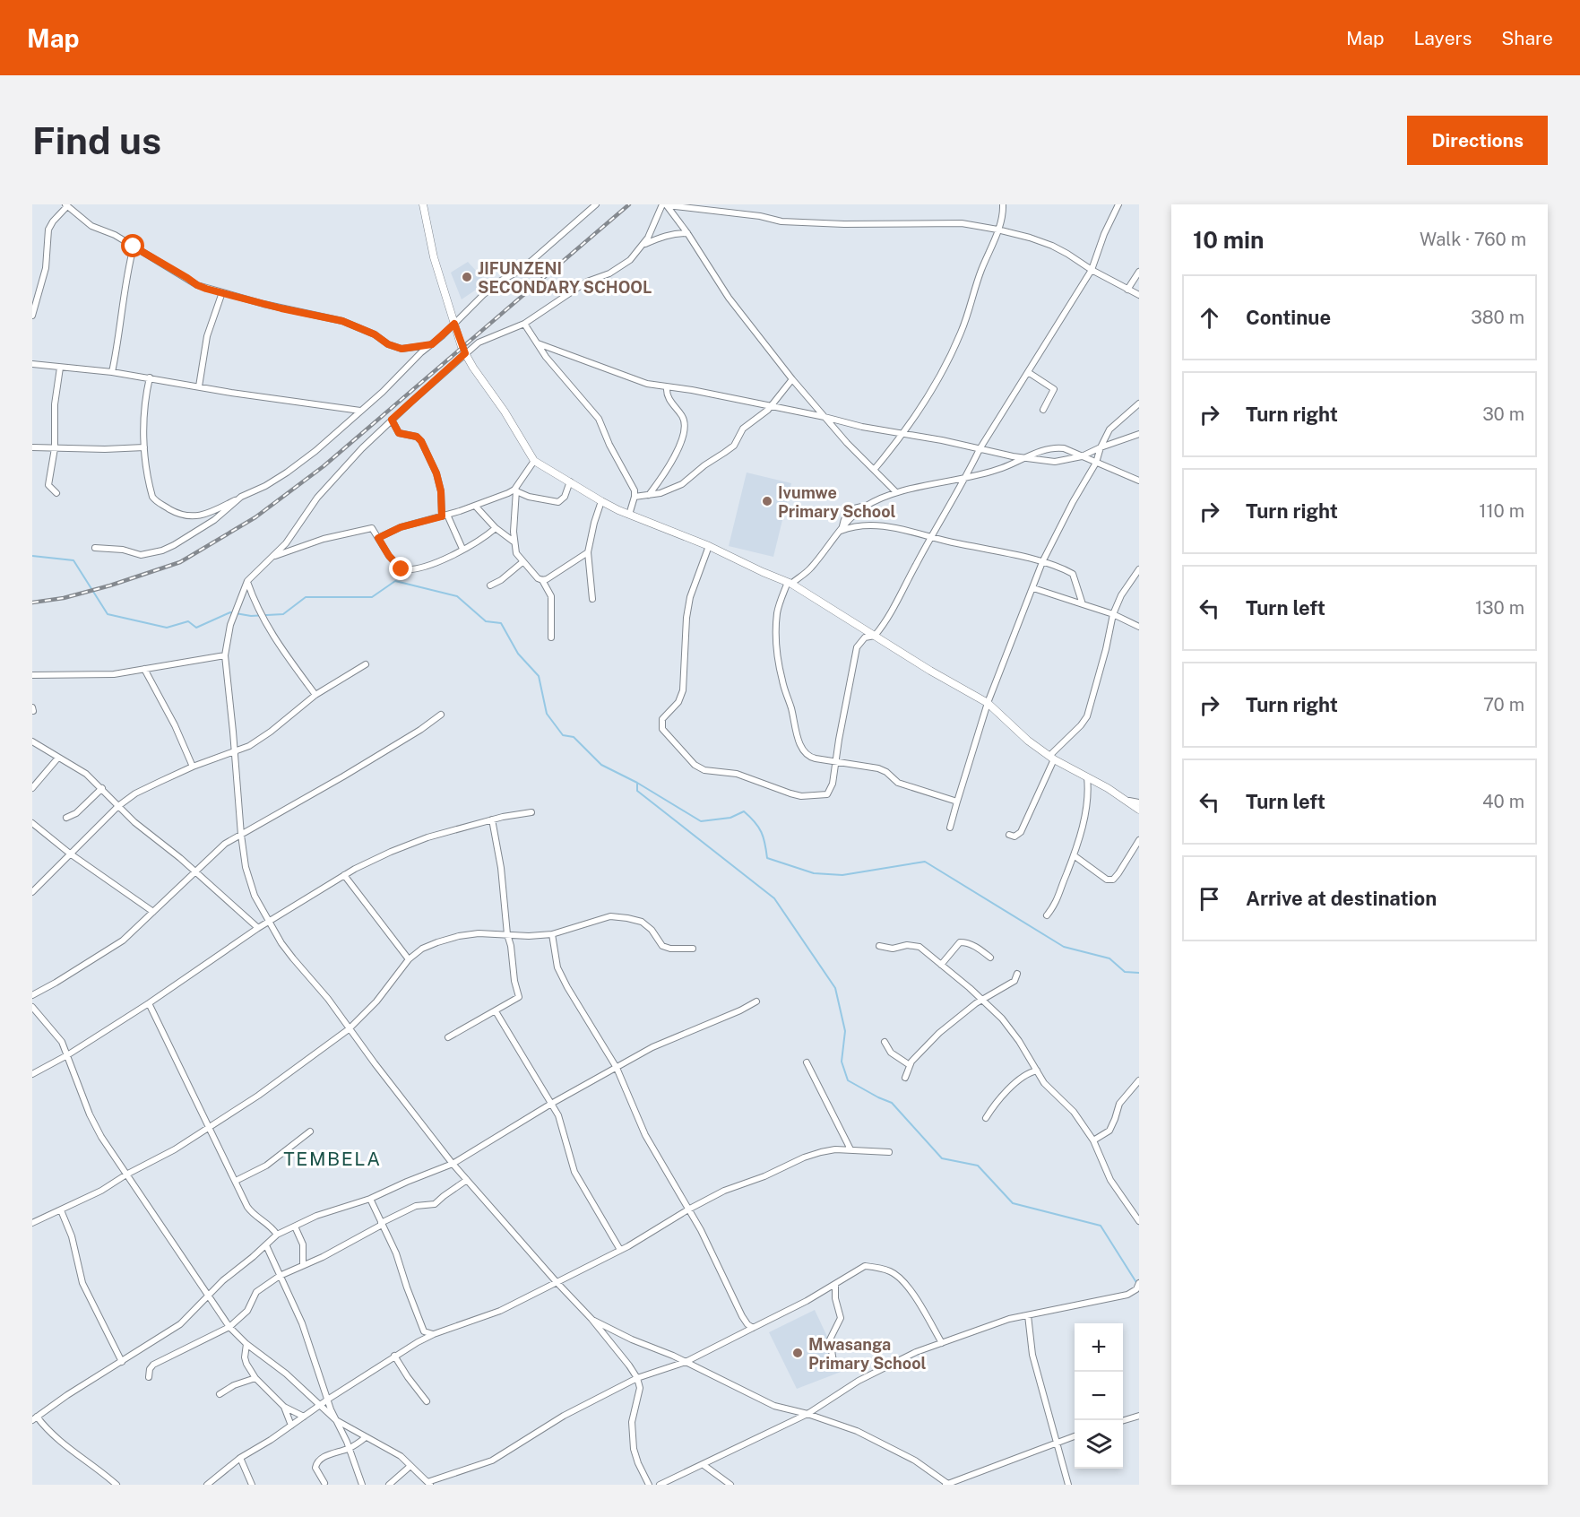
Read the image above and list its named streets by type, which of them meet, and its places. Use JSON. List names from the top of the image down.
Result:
{
  "districts": ["TEMBELA"],
  "places": ["JIFUNZENI SECONDARY SCHOOL", "Ivumwe Primary School", "Mwasanga Primary School"],
  "page": {
    "header": "Map",
    "nav": ["Map", "Layers", "Share"],
    "buttons": "Directions",
    "title": "Find us",
    "heading": ["10 min", "Walk · 760 m"],
    "list": [
      ["Continue", "380 m"],
      ["Turn right", "30 m"],
      ["Turn right", "110 m"],
      ["Turn left", "130 m"],
      ["Turn right", "70 m"],
      ["Turn left", "40 m"],
      "Arrive at destination"
    ],
    "map_buttons": ["+", "−"]
  }
}
